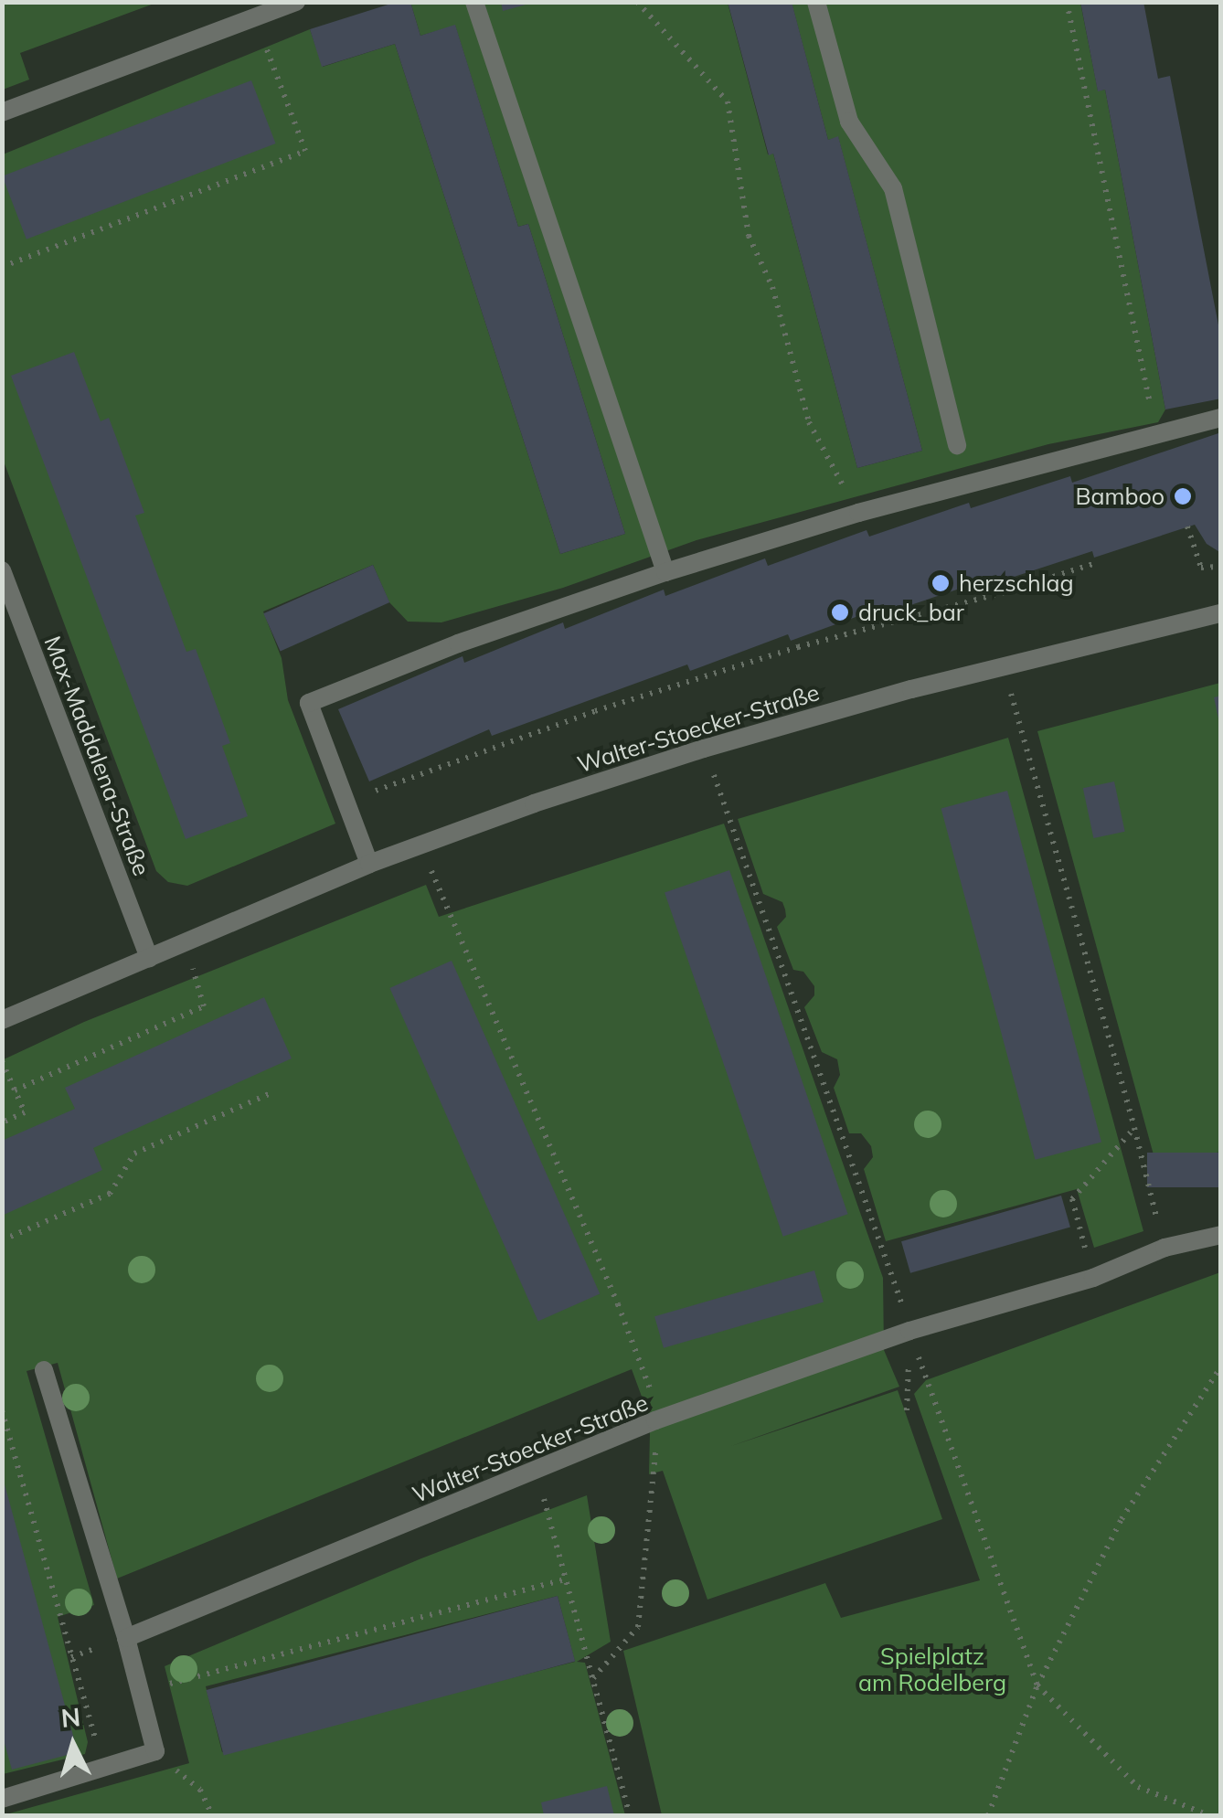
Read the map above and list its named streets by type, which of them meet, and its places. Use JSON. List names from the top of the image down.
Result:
{
  "streets": {
    "street": ["Walter-Stoecker-Straße", "Max-Maddalena-Straße"]
  },
  "crossings": [
    ["Walter-Stoecker-Straße", "Max-Maddalena-Straße"]
  ],
  "parks": ["Spielplatz am Rodelberg"],
  "places": ["Bamboo", "herzschlag", "druck_bar"],
  "north": "top"
}
